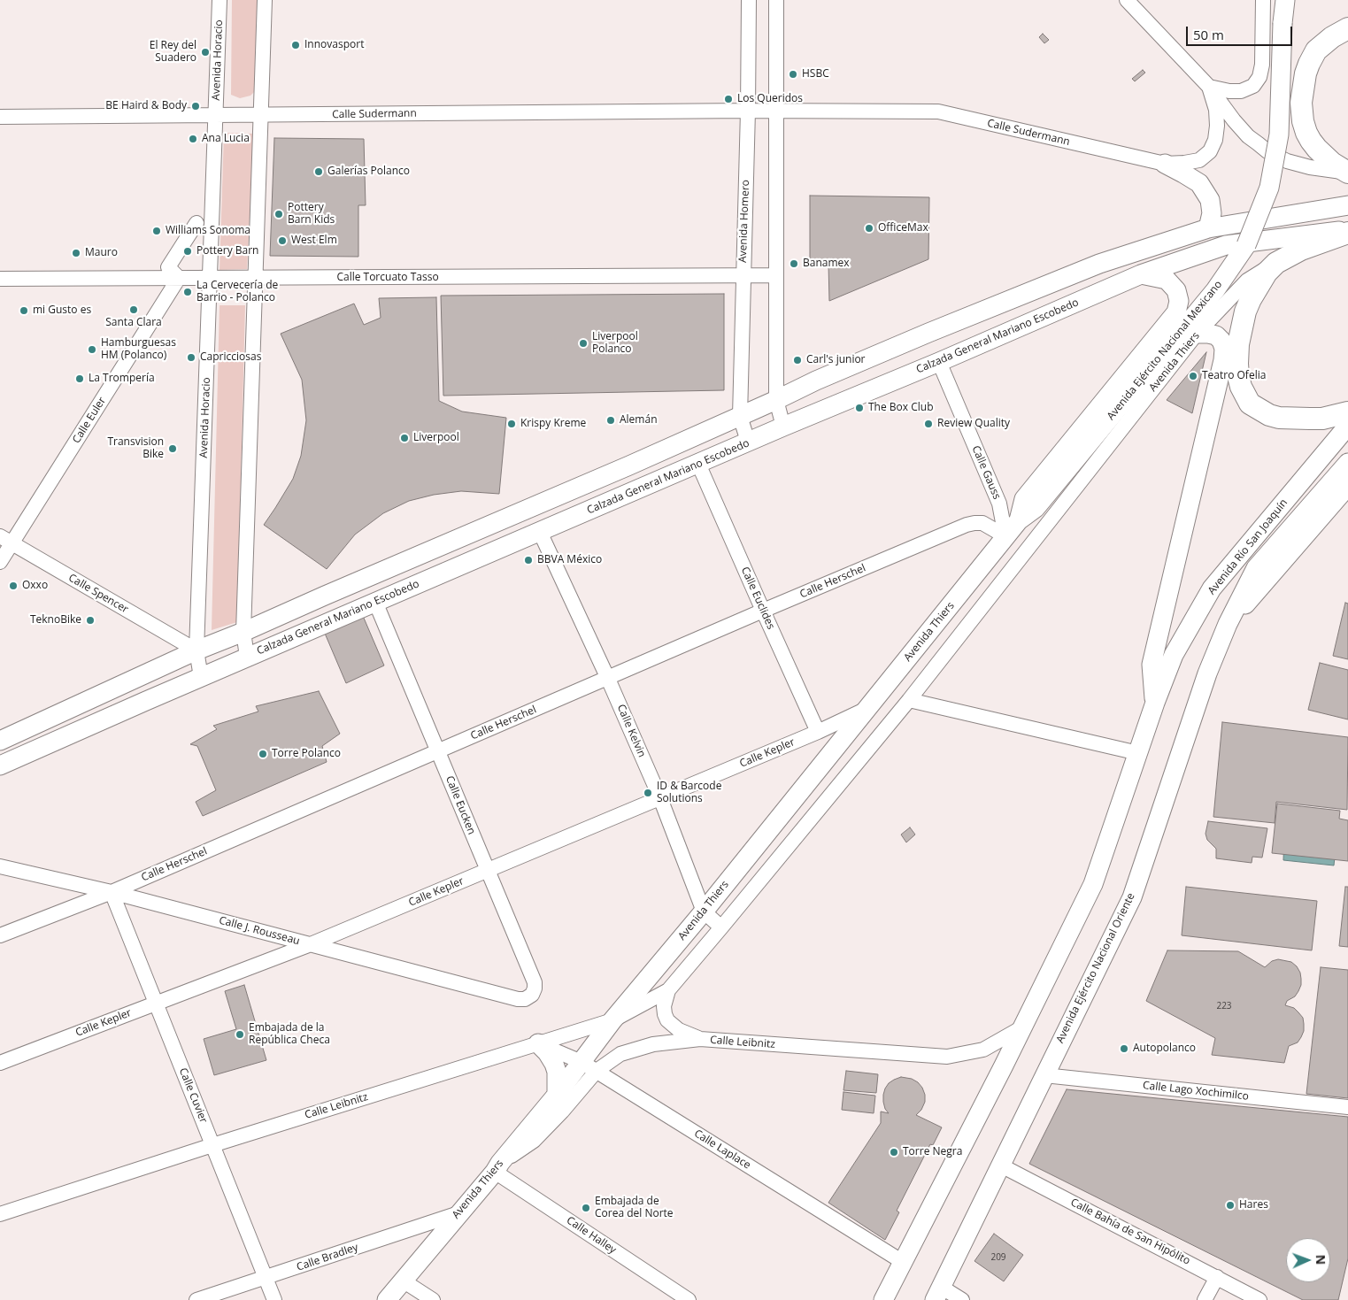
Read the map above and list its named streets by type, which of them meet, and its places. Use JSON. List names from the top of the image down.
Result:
{
  "streets": {
    "main road": [
      "Calzada General Mariano Escobedo",
      "Avenida Ejército Nacional Mexicano",
      "Avenida Thiers",
      "Avenida Río San Joaquín",
      "Avenida Ejército Nacional Oriente"
    ],
    "street": [
      "Avenida Horacio",
      "Calle Sudermann",
      "Avenida Homero",
      "Calle Torcuato Tasso",
      "Calle Euler",
      "Calle Gauss",
      "Calle Herschel",
      "Calle Spencer",
      "Calle Euclides",
      "Calle Kelvin",
      "Calle Kepler",
      "Calle Eucken",
      "Calle J. Rousseau",
      "Calle Leibnitz",
      "Calle Lago Xochimilco",
      "Calle Cuvier",
      "Calle Laplace",
      "Calle Bahía de San Hipólito",
      "Calle Halley",
      "Calle Bradley"
    ]
  },
  "crossings": [
    ["Avenida Horacio", "Calle Sudermann"],
    ["Avenida Horacio", "Calle Torcuato Tasso"],
    ["Avenida Horacio", "Calzada General Mariano Escobedo"],
    ["Avenida Horacio", "Calle Spencer"],
    ["Calle Sudermann", "Avenida Homero"],
    ["Avenida Homero", "Calle Torcuato Tasso"],
    ["Avenida Homero", "Calzada General Mariano Escobedo"],
    ["Calle Torcuato Tasso", "Calle Euler"],
    ["Calzada General Mariano Escobedo", "Calle Gauss"],
    ["Calzada General Mariano Escobedo", "Calle Euclides"],
    ["Calzada General Mariano Escobedo", "Calle Kelvin"],
    ["Calzada General Mariano Escobedo", "Calle Eucken"],
    ["Avenida Ejército Nacional Mexicano", "Avenida Thiers"],
    ["Avenida Thiers", "Calle Gauss"],
    ["Avenida Thiers", "Calle Herschel"],
    ["Avenida Thiers", "Calle Kelvin"],
    ["Avenida Thiers", "Calle Kepler"],
    ["Avenida Thiers", "Calle Leibnitz"],
    ["Avenida Thiers", "Calle Laplace"],
    ["Avenida Thiers", "Calle Halley"],
    ["Avenida Thiers", "Calle Bradley"],
    ["Calle Euler", "Calle Spencer"],
    ["Calle Gauss", "Calle Herschel"],
    ["Avenida Río San Joaquín", "Avenida Ejército Nacional Oriente"],
    ["Calle Herschel", "Calle Euclides"],
    ["Calle Herschel", "Calle Kelvin"],
    ["Calle Herschel", "Calle Eucken"],
    ["Calle Herschel", "Calle J. Rousseau"],
    ["Calle Herschel", "Calle Cuvier"],
    ["Calle Euclides", "Calle Kepler"],
    ["Calle Kelvin", "Calle Kepler"],
    ["Calle Kepler", "Calle Eucken"],
    ["Calle Kepler", "Calle J. Rousseau"],
    ["Calle Kepler", "Calle Cuvier"],
    ["Calle Eucken", "Calle J. Rousseau"],
    ["Calle J. Rousseau", "Calle Cuvier"],
    ["Avenida Ejército Nacional Oriente", "Calle Lago Xochimilco"],
    ["Avenida Ejército Nacional Oriente", "Calle Bahía de San Hipólito"],
    ["Calle Leibnitz", "Calle Cuvier"],
    ["Calle Leibnitz", "Calle Laplace"],
    ["Calle Leibnitz", "Calle Halley"],
    ["Calle Cuvier", "Calle Bradley"]
  ],
  "places": [
    "Innovasport",
    "El Rey del Suadero",
    "HSBC",
    "Los Queridos",
    "BE Haird & Body",
    "Ana Lucia",
    "Galerías Polanco",
    "Pottery Barn Kids",
    "OfficeMax",
    "Williams Sonoma",
    "West Elm",
    "Pottery Barn",
    "Mauro",
    "Banamex",
    "La Cervecería de Barrio - Polanco",
    "Santa Clara",
    "mi Gusto es",
    "Liverpool Polanco",
    "Hamburguesas HM (Polanco)",
    "Capricciosas",
    "Carl's junior",
    "Teatro Ofelia",
    "La Trompería",
    "The Box Club",
    "Alemán",
    "Krispy Kreme",
    "Review Quality",
    "Liverpool",
    "Transvision Bike",
    "BBVA México",
    "Oxxo",
    "TeknoBike",
    "Torre Polanco",
    "ID & Barcode Solutions",
    "Embajada de la República Checa",
    "Autopolanco",
    "Torre Negra",
    "Hares",
    "Embajada de Corea del Norte"
  ],
  "house_numbers": ["223", "209"],
  "scale_bar": "50 m",
  "north": "right"
}
